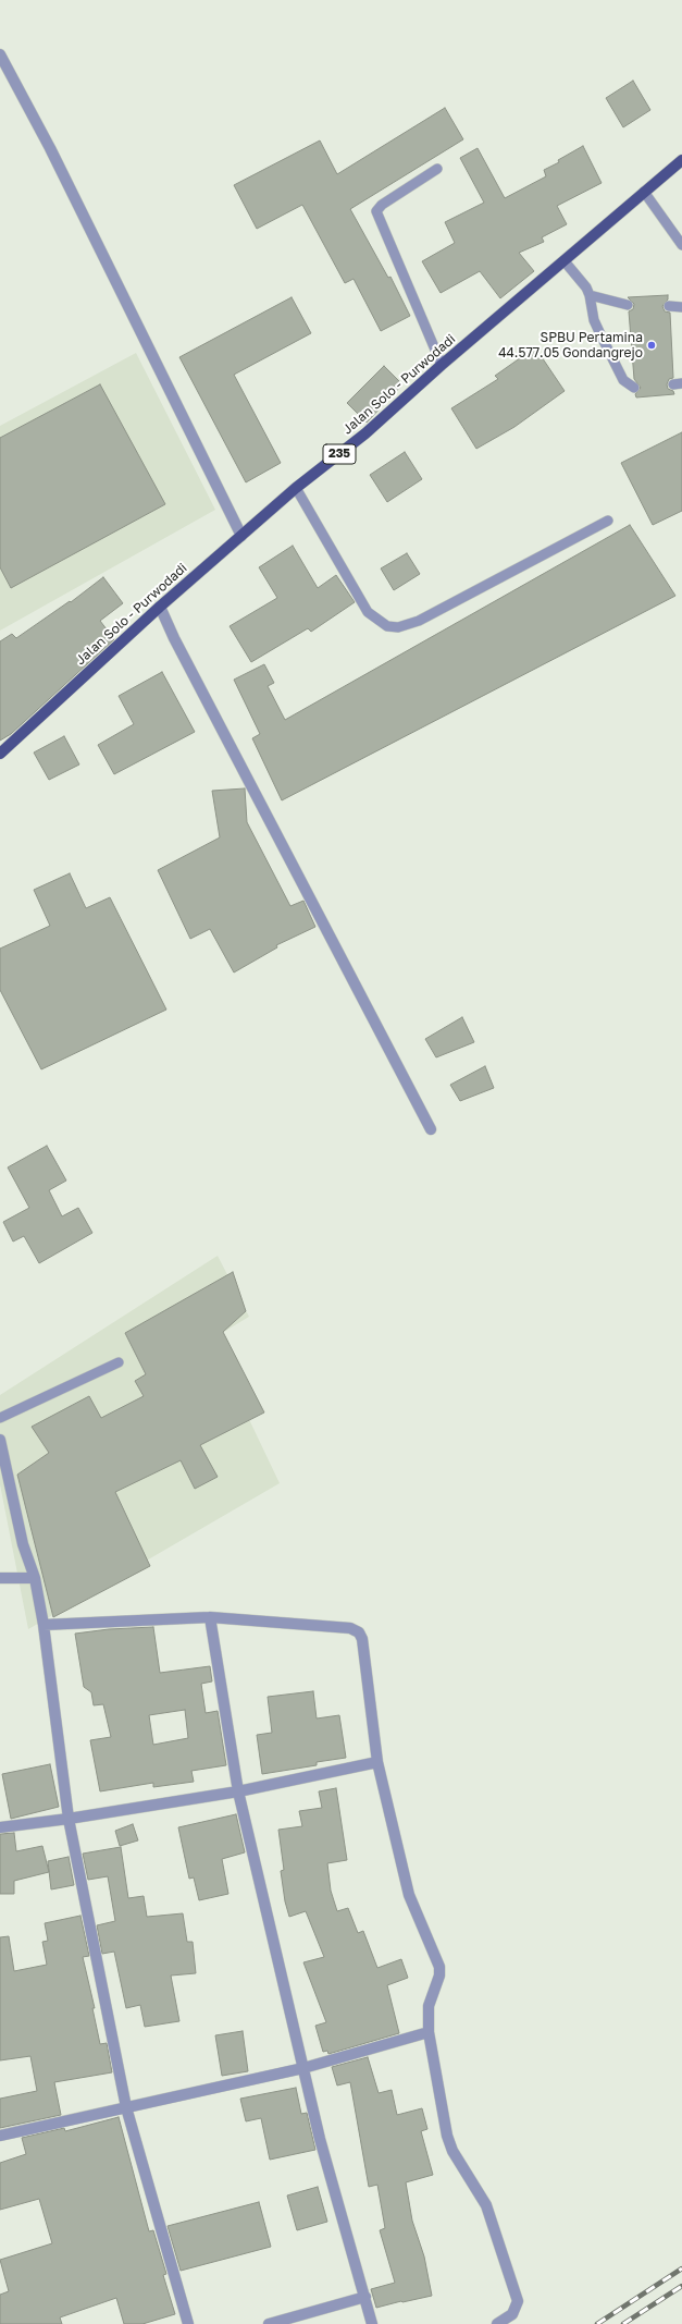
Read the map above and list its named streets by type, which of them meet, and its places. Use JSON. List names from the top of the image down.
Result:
{
  "streets": {
    "main road": ["Jalan Solo - Purwodadi", "235"]
  },
  "places": ["SPBU Pertamina 44.577.05 Gondangrejo"]
}
